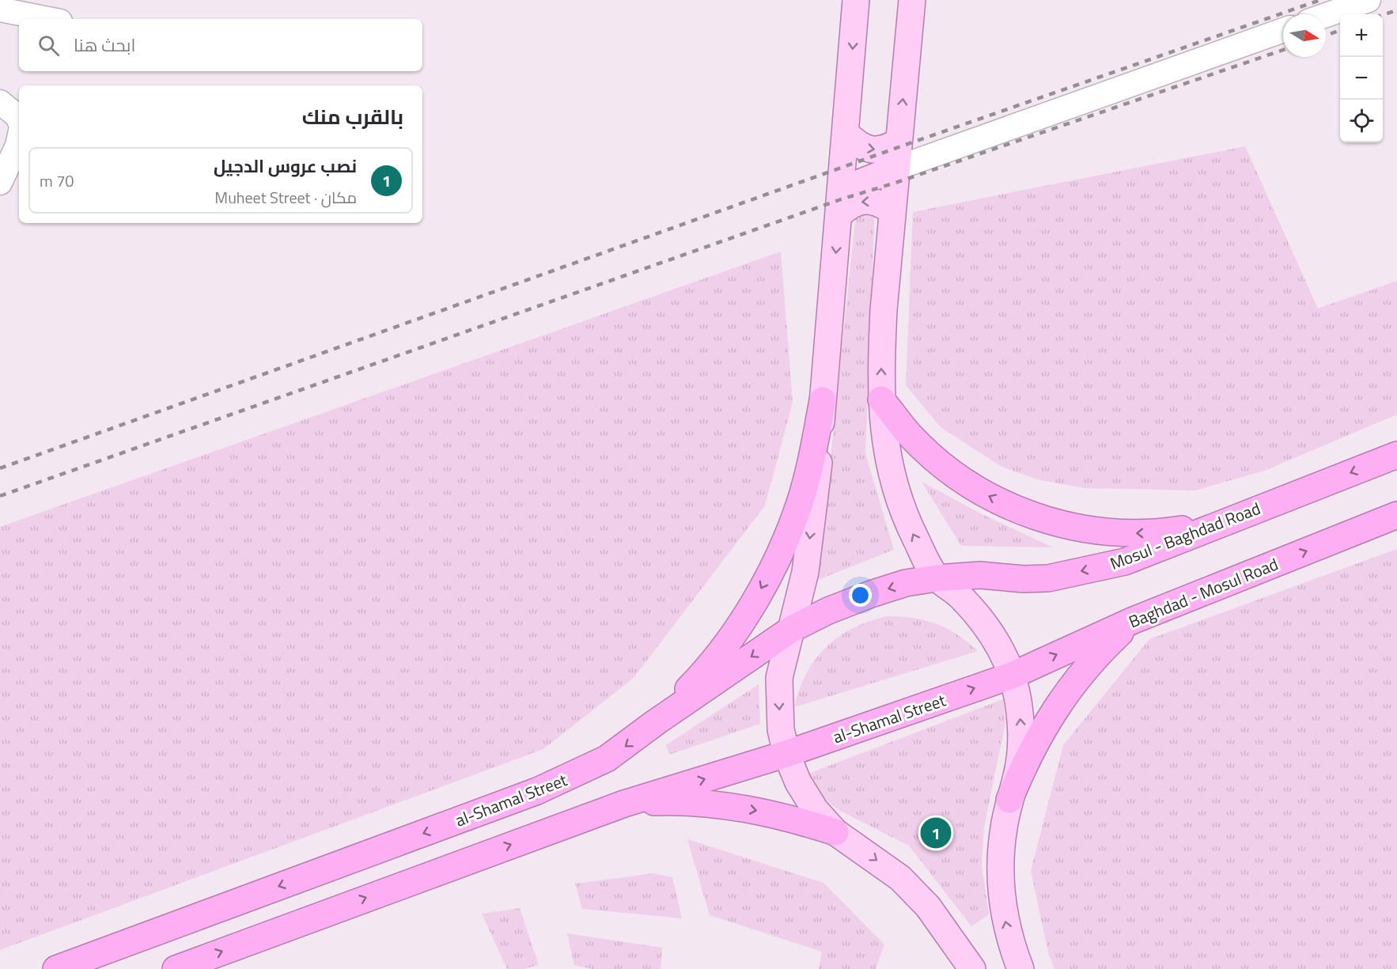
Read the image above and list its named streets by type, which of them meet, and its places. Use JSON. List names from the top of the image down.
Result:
{
  "streets": {
    "highway": ["Mosul - Baghdad Road", "Baghdad - Mosul Road", "al-Shamal Street"]
  },
  "crossings": [
    ["Mosul - Baghdad Road", "al-Shamal Street"],
    ["Baghdad - Mosul Road", "al-Shamal Street"]
  ],
  "one_way": ["Mosul - Baghdad Road", "Baghdad - Mosul Road"],
  "north": "right",
  "page": {
    "map_buttons": ["+", "−"],
    "search": "ابحث هنا",
    "heading": "بالقرب منك",
    "list": [
      {
        "mark": "1",
        "name": "نصب عروس الدجيل",
        "note": "مكان · Muheet Street",
        "value": "70 m"
      }
    ],
    "pins": "1"
  }
}
